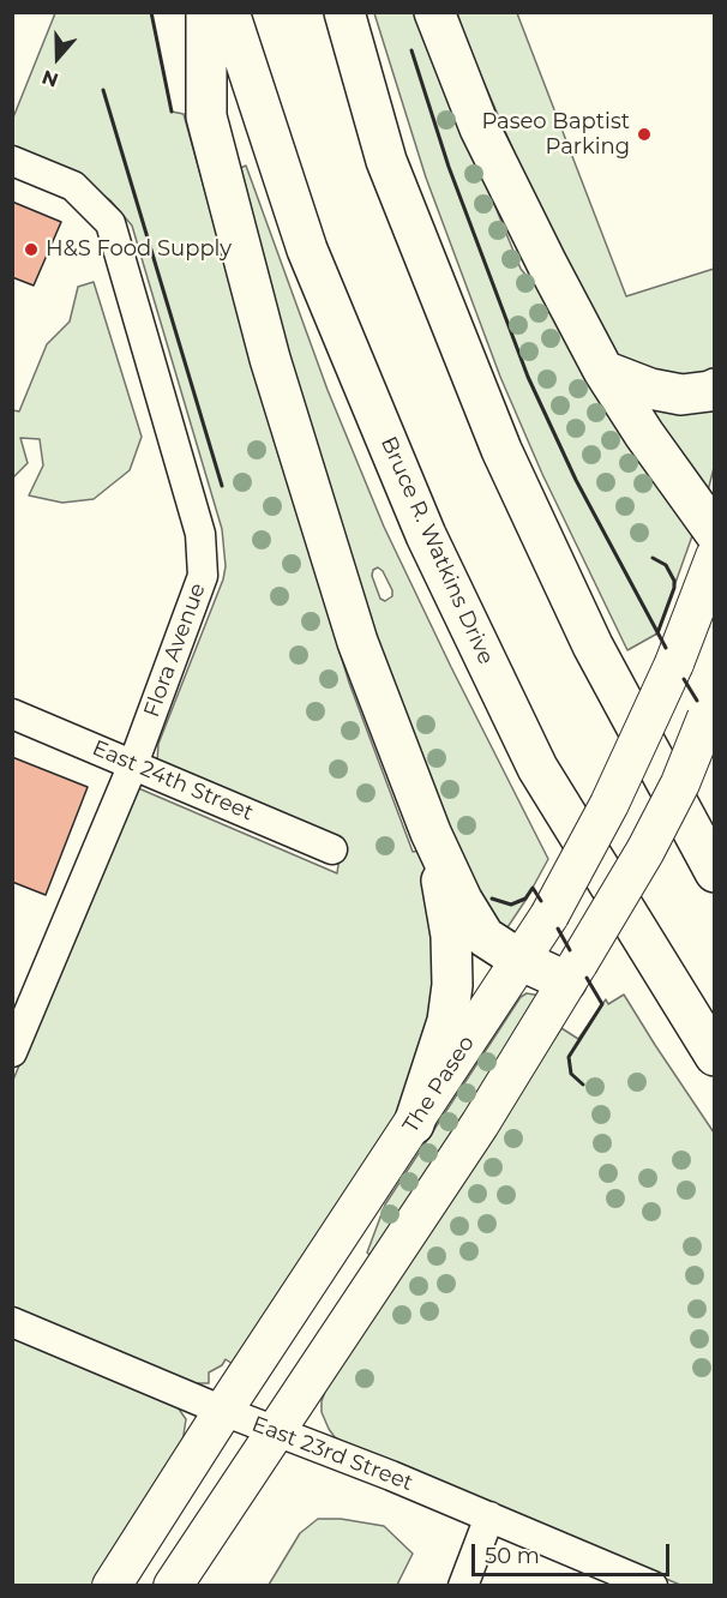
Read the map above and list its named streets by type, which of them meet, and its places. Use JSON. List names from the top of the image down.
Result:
{
  "streets": {
    "highway": ["Bruce R. Watkins Drive"],
    "main road": ["The Paseo"],
    "street": ["Flora Avenue", "East 24th Street", "East 23rd Street"]
  },
  "crossings": [
    ["Flora Avenue", "East 24th Street"],
    ["The Paseo", "East 23rd Street"]
  ],
  "places": ["Paseo Baptist Parking", "H&S Food Supply"],
  "scale_bar": "50 m",
  "north": "bottom"
}
